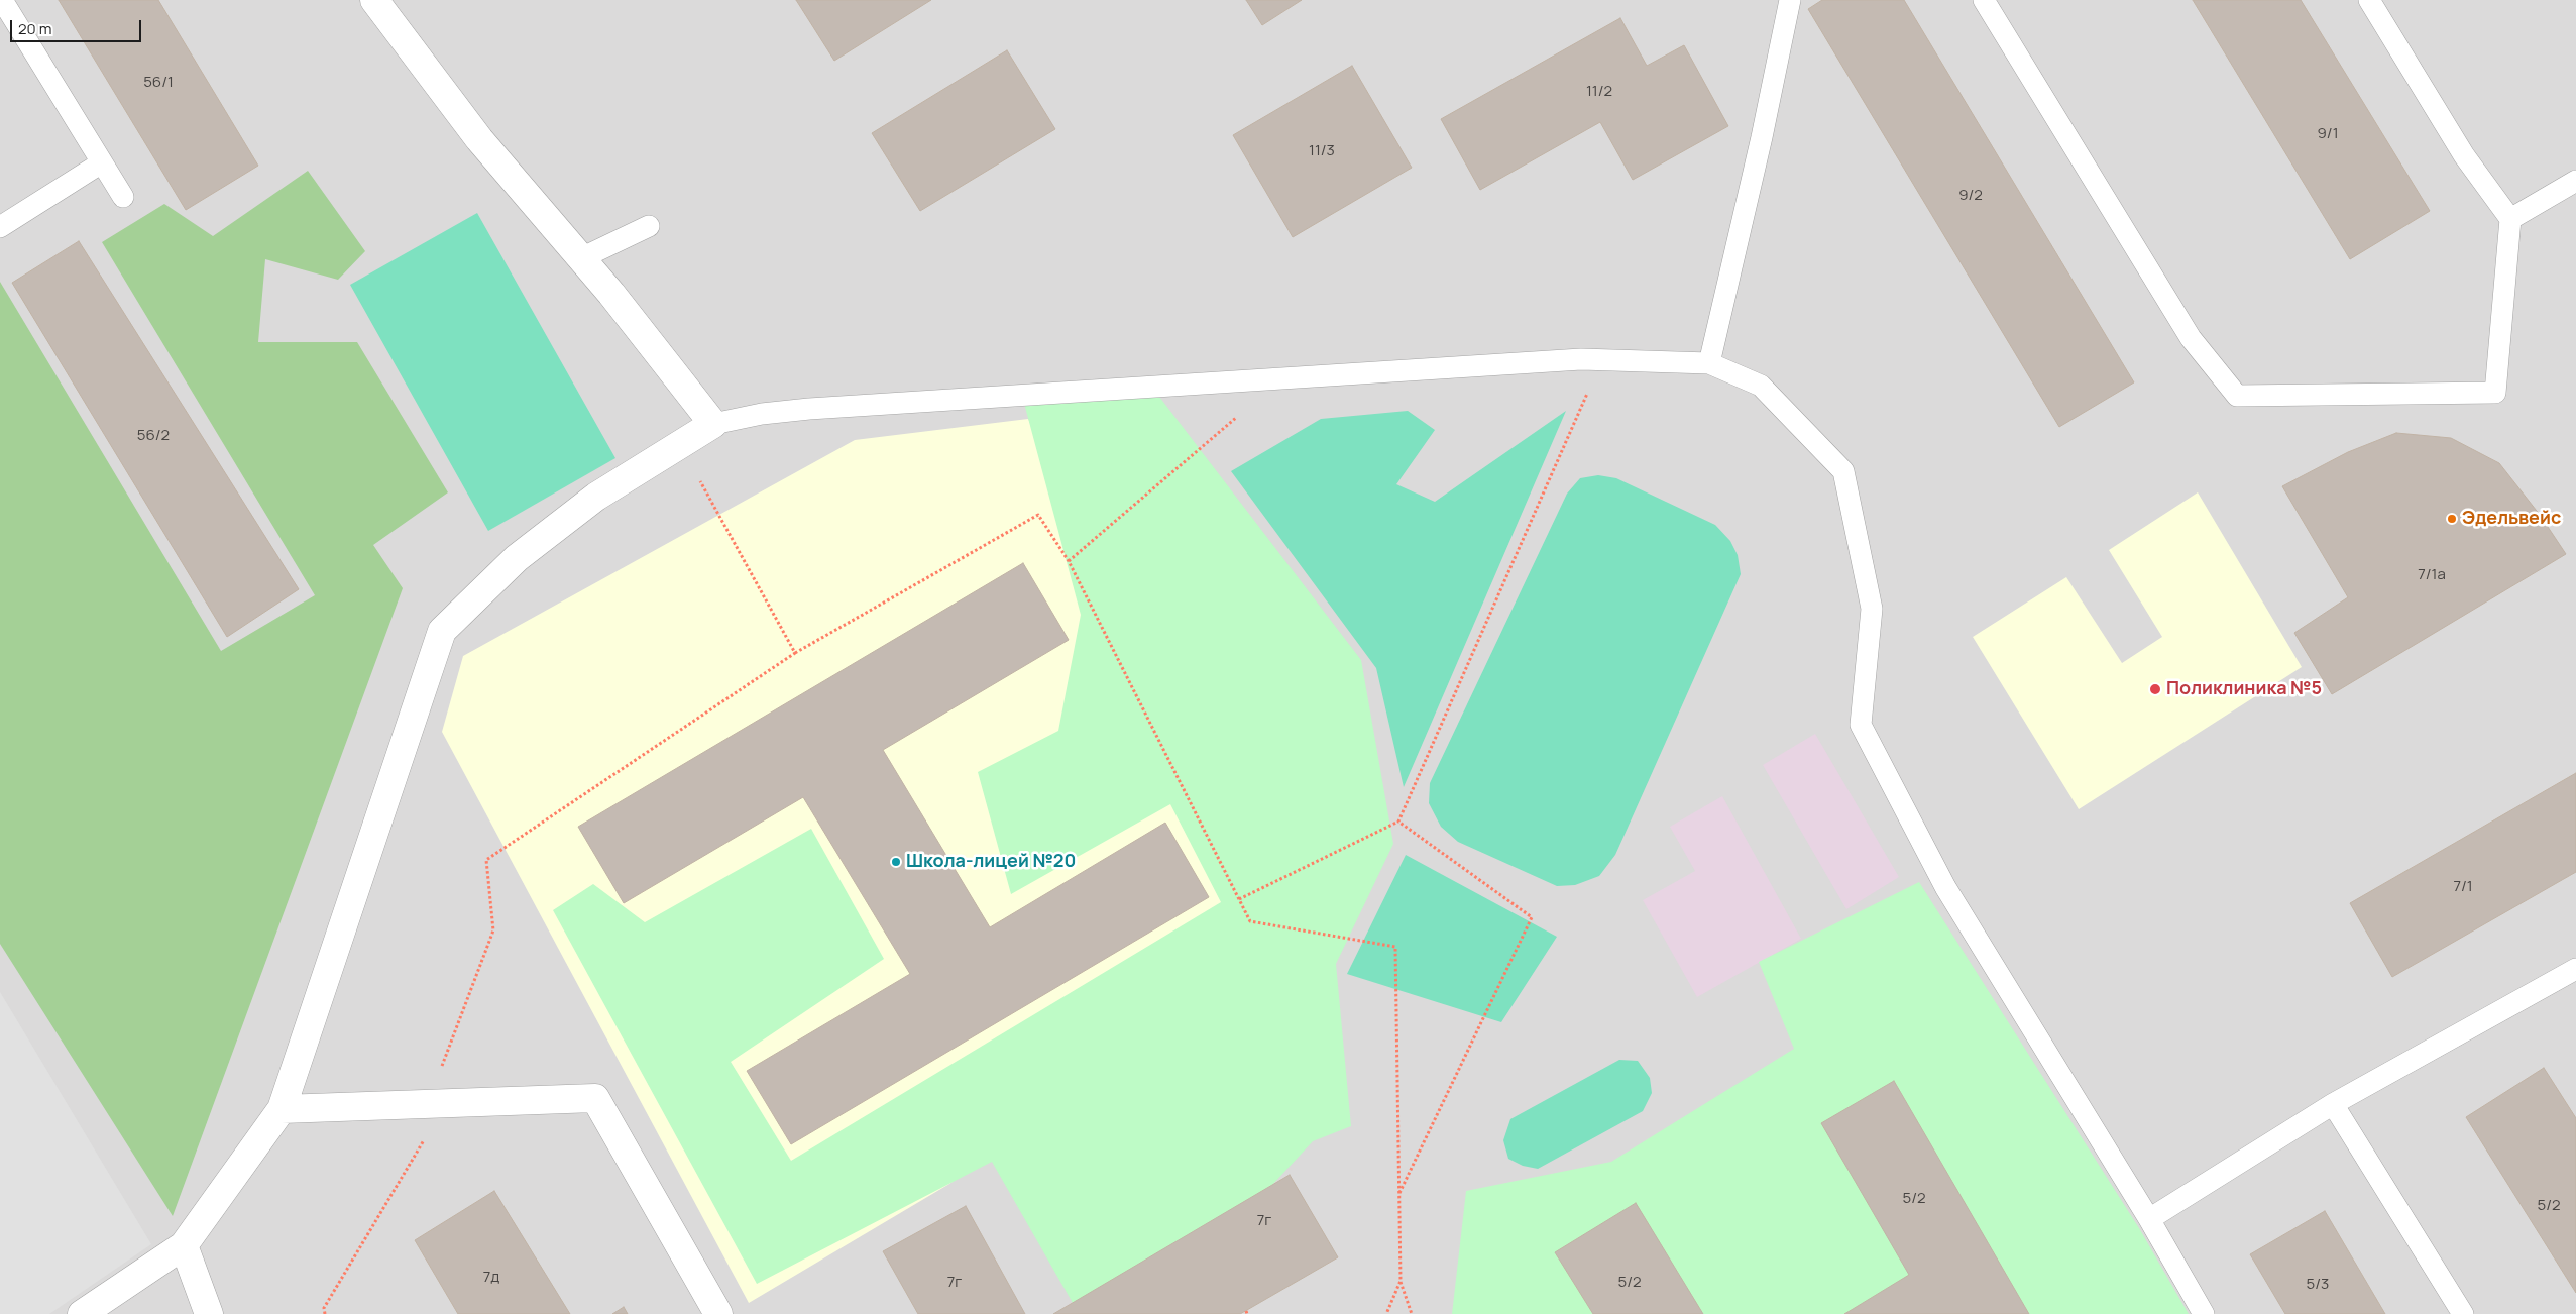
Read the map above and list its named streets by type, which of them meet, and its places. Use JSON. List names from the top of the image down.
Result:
{
  "places": ["Эдельвейс", "Поликлиника №5", "Школа-лицей №20"],
  "house_numbers": [
    "56/1",
    "11/2",
    "9/1",
    "11/3",
    "9/2",
    "56/2",
    "7/1a",
    "7/1",
    "5/2",
    "5/2",
    "7г",
    "7д",
    "7г",
    "5/2",
    "5/3"
  ],
  "scale_bar": "20 m"
}
